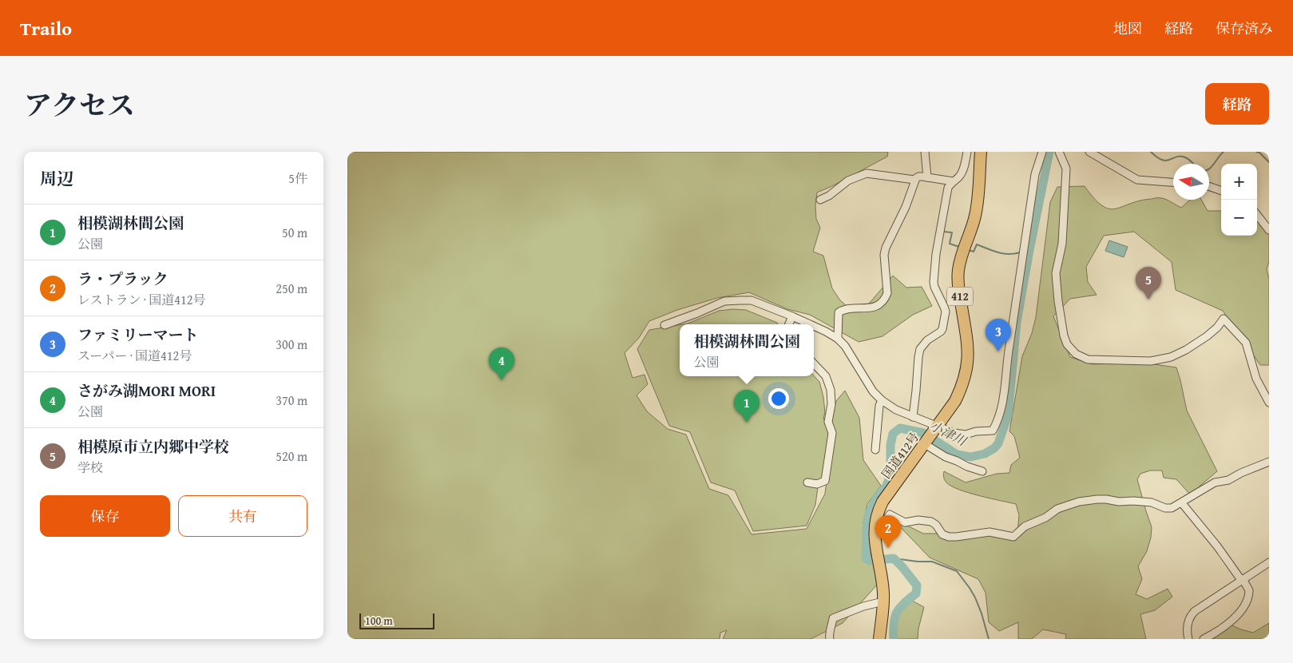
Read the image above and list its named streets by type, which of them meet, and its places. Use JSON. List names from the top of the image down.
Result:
{
  "streets": {
    "highway": ["412", "国道412号"]
  },
  "water": ["小津川"],
  "scale_bar": "100 m",
  "north": "left",
  "page": {
    "header": "Trailo",
    "nav": ["地図", "経路", "保存済み"],
    "title": "アクセス",
    "buttons": [
      "経路",
      ["保存", "共有"]
    ],
    "heading": ["周辺", "5件"],
    "map_buttons": ["+", "−"],
    "list": [
      {
        "mark": "1",
        "name": "相模湖林間公園",
        "note": "公園",
        "value": "50 m"
      },
      {
        "mark": "2",
        "name": "ラ・プラック",
        "note": "レストラン · 国道412号",
        "value": "250 m"
      },
      {
        "mark": "3",
        "name": "ファミリーマート",
        "note": "スーパー · 国道412号",
        "value": "300 m"
      },
      {
        "mark": "4",
        "name": "さがみ湖MORI MORI",
        "note": "公園",
        "value": "370 m"
      },
      {
        "mark": "5",
        "name": "相模原市立内郷中学校",
        "note": "学校",
        "value": "520 m"
      }
    ],
    "pins": [
      "5",
      "3",
      "4",
      "1",
      "2"
    ],
    "popup": ["相模湖林間公園", "公園"],
    "scale": "100 m"
  }
}
